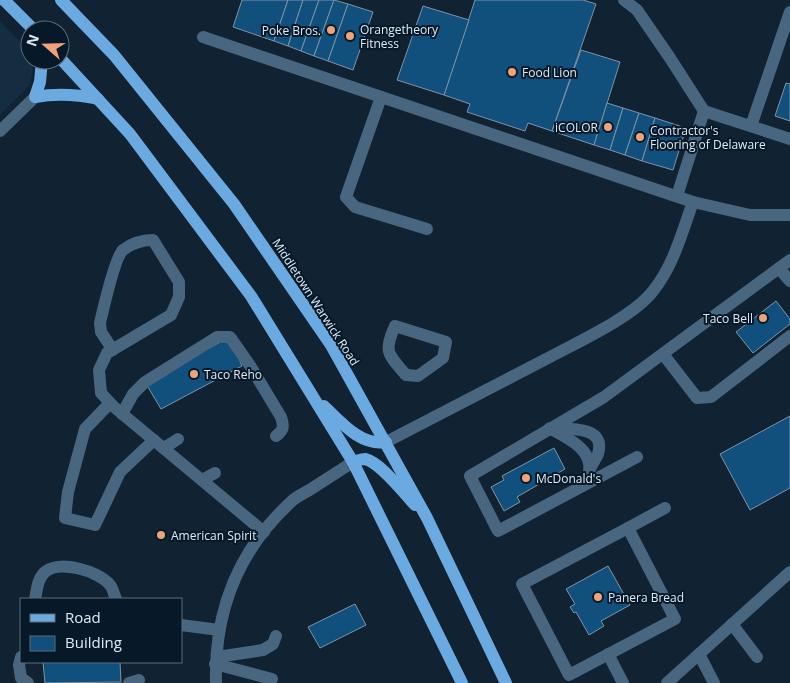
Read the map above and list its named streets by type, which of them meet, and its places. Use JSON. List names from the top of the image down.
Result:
{
  "streets": {
    "main road": ["Middletown Warwick Road"]
  },
  "places": [
    "Poke Bros.",
    "Orangetheory Fitness",
    "Food Lion",
    "iCOLOR",
    "Contractor's Flooring of Delaware",
    "Taco Bell",
    "Taco Reho",
    "McDonald's",
    "American Spirit",
    "Panera Bread"
  ],
  "legend": ["Road", "Building"],
  "north": "left"
}
